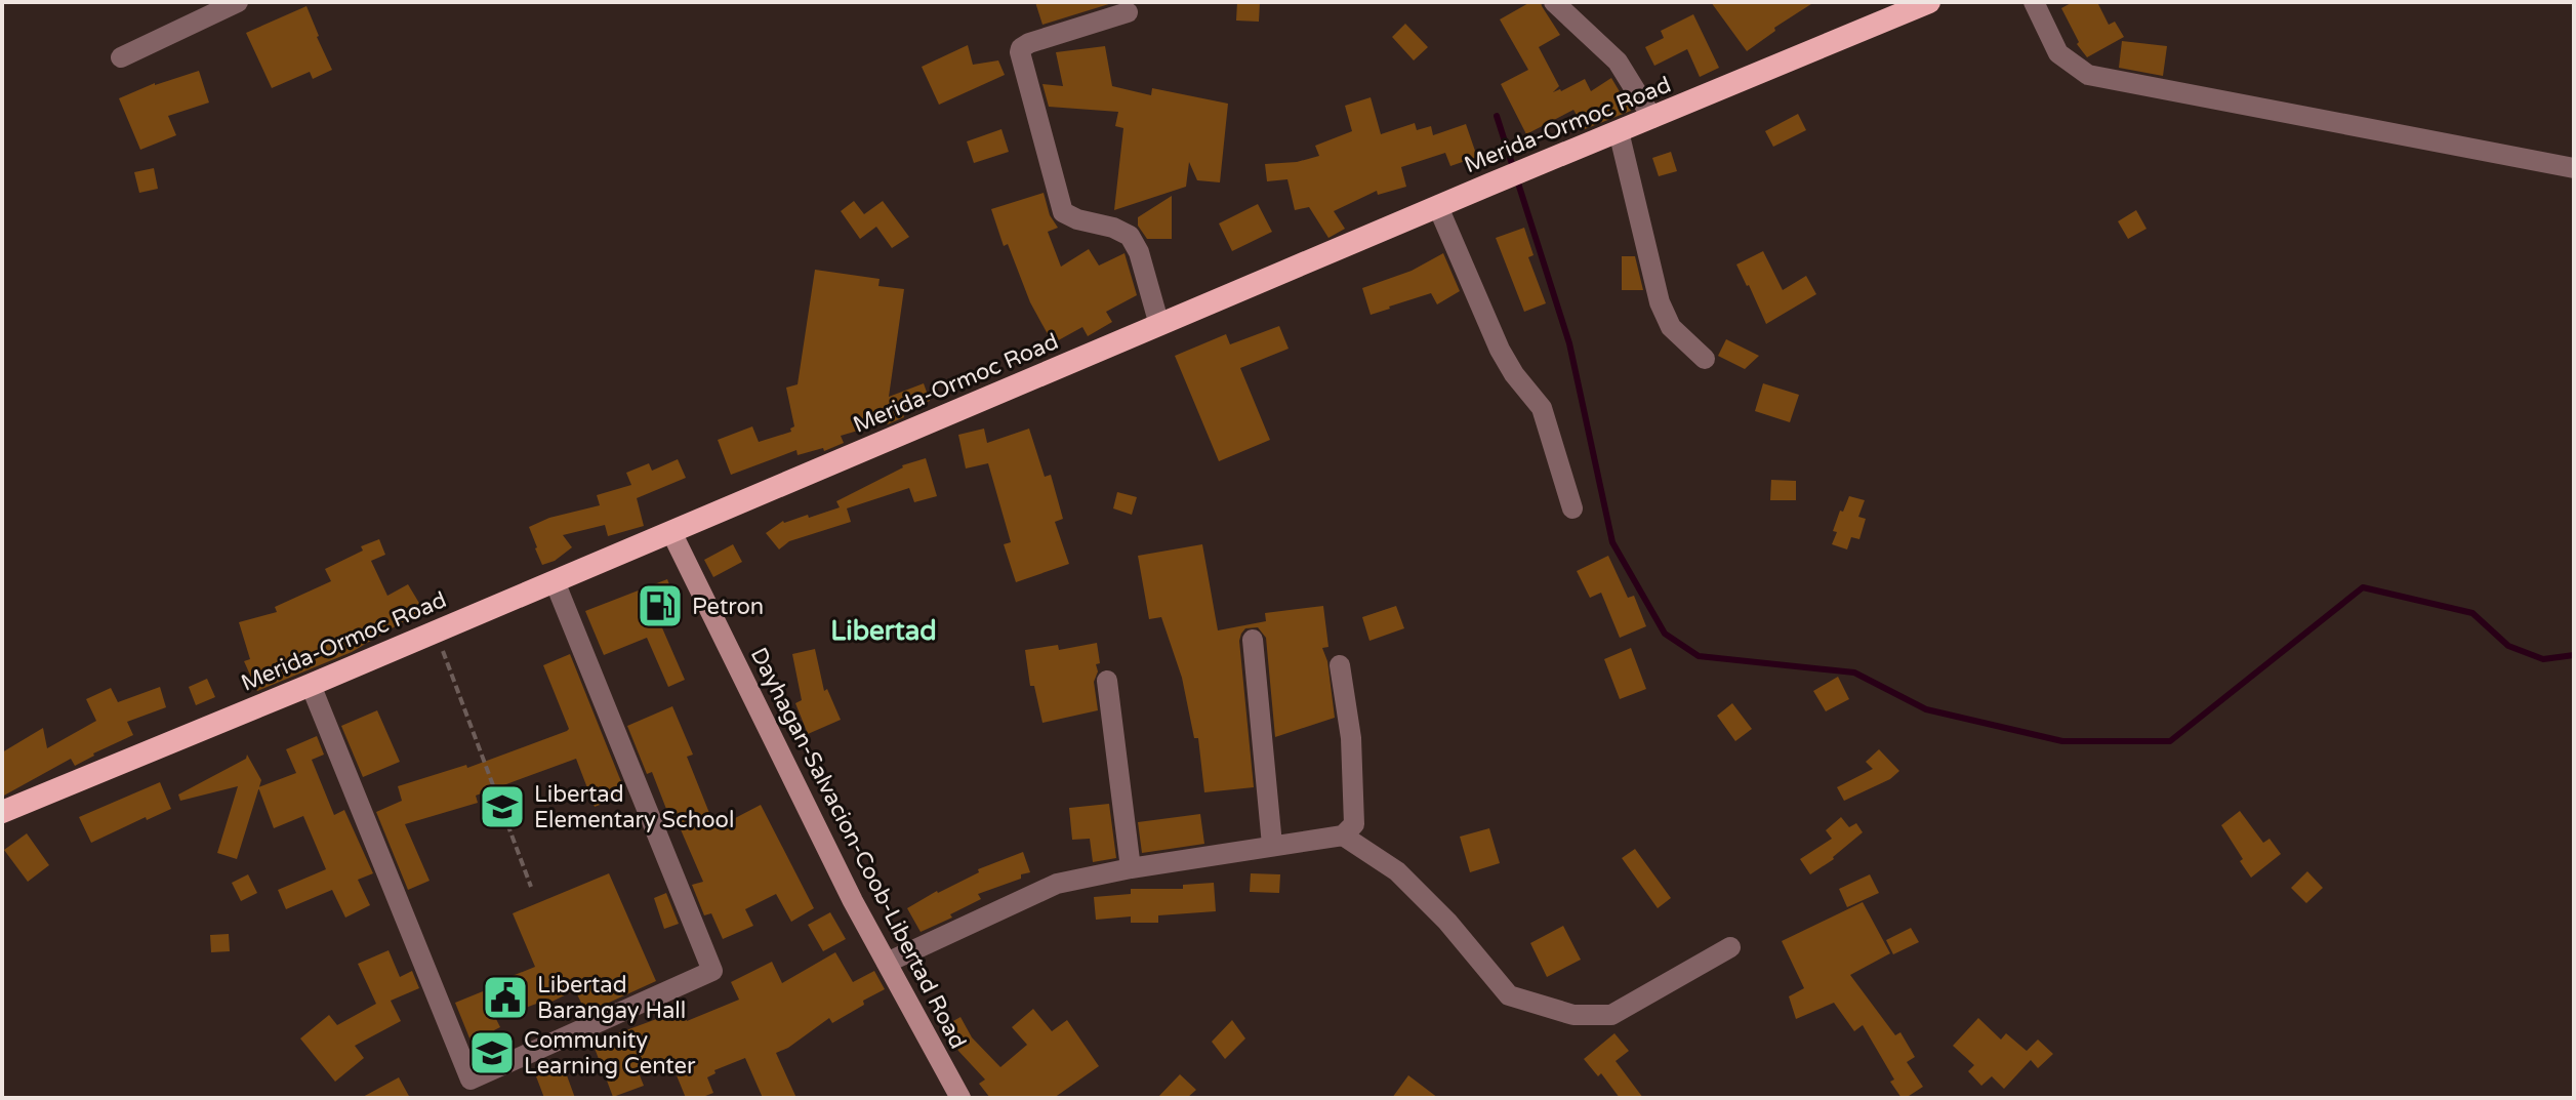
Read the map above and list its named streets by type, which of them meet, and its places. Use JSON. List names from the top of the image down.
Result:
{
  "streets": {
    "highway": ["Merida-Ormoc Road"],
    "main road": ["Dayhagan-Salvacion-Coob-Libertad Road"]
  },
  "crossings": [
    ["Merida-Ormoc Road", "Dayhagan-Salvacion-Coob-Libertad Road"]
  ],
  "districts": ["Libertad"],
  "places": {
    "fuel station": ["Petron"],
    "school or university": ["Libertad Elementary School", "Community Learning Center"],
    "public building": ["Libertad Barangay Hall"]
  }
}
